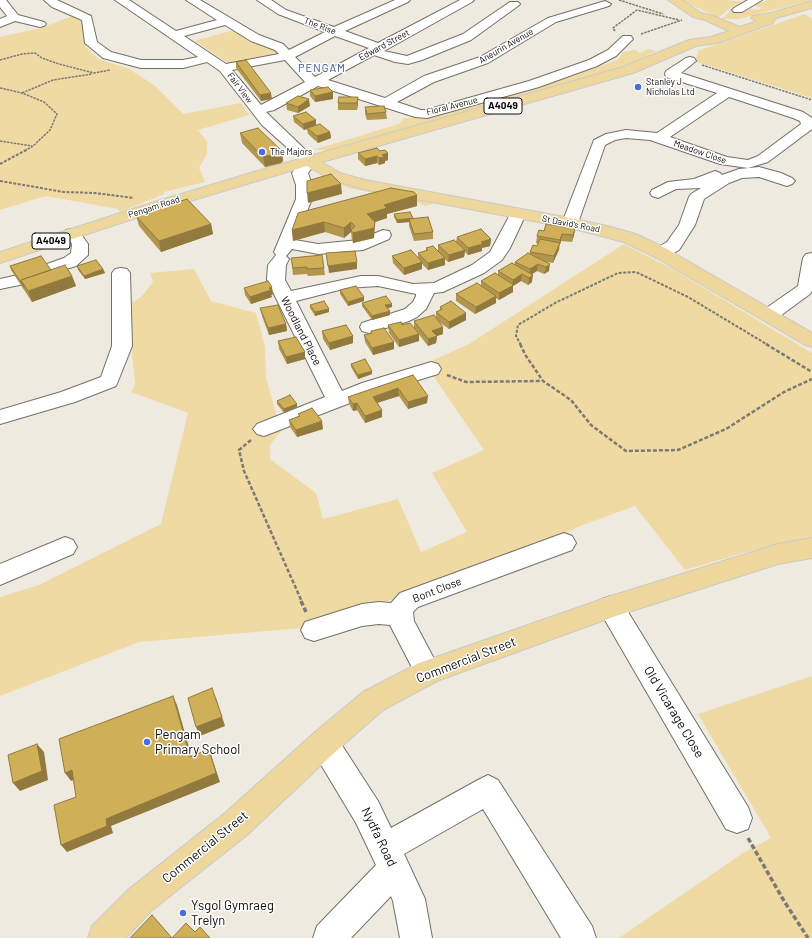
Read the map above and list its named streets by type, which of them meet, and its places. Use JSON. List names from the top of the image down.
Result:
{
  "streets": {
    "main road": [
      "A4049",
      "Pengam Road",
      "St David's Road",
      "Commercial Street"
    ],
    "street": [
      "The Rise",
      "Edward Street",
      "Aneurin Avenue",
      "Fair View",
      "Floral Avenue",
      "Meadow Close",
      "Woodland Place",
      "Bont Close",
      "Old Vicarage Close",
      "Nydfa Road"
    ]
  },
  "crossings": [
    ["The Rise", "Edward Street"],
    ["Edward Street", "Fair View"],
    ["Edward Street", "Floral Avenue"],
    ["Aneurin Avenue", "Floral Avenue"],
    ["Fair View", "A4049"],
    ["Fair View", "Pengam Road"],
    ["Fair View", "St David's Road"],
    ["Fair View", "Woodland Place"],
    ["A4049", "Pengam Road"],
    ["A4049", "St David's Road"],
    ["A4049", "Woodland Place"],
    ["Meadow Close", "St David's Road"],
    ["Pengam Road", "St David's Road"],
    ["Pengam Road", "Woodland Place"],
    ["St David's Road", "Woodland Place"],
    ["Commercial Street", "Old Vicarage Close"],
    ["Commercial Street", "Nydfa Road"]
  ],
  "districts": ["PENGAM"],
  "places": [
    "Stanley J Nicholas Ltd",
    "The Majors",
    "Pengam Primary School",
    "Ysgol Gymraeg Trelyn"
  ]
}
